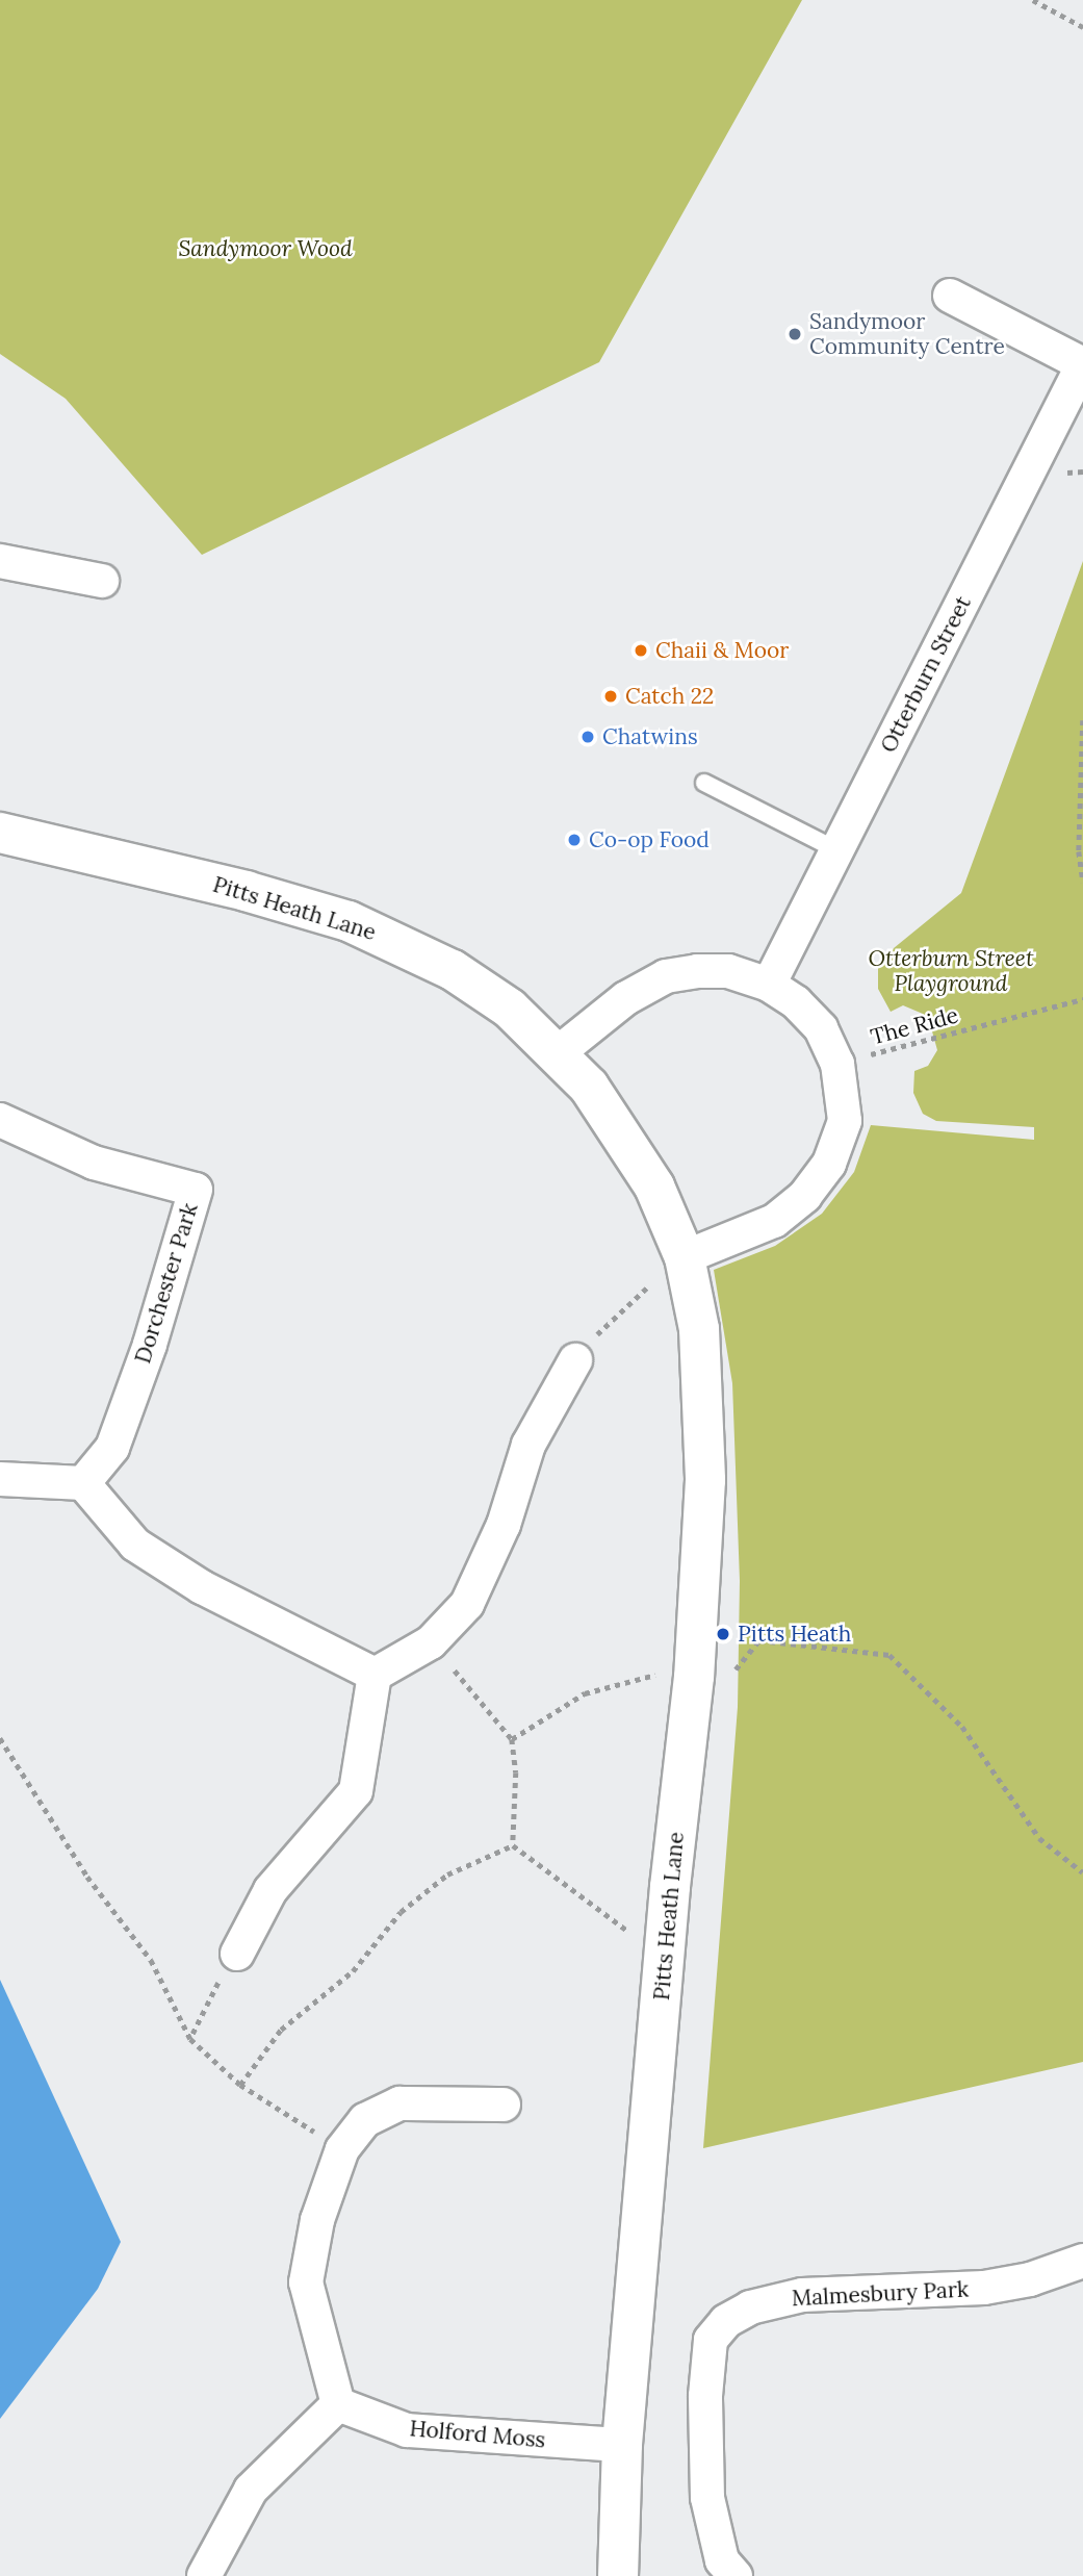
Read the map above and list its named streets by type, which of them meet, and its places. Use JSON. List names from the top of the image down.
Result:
{
  "streets": {
    "street": [
      "Otterburn Street",
      "Pitts Heath Lane",
      "Dorchester Park",
      "Malmesbury Park",
      "Holford Moss"
    ],
    "path": ["The Ride"]
  },
  "crossings": [
    ["Pitts Heath Lane", "Holford Moss"]
  ],
  "parks": ["Sandymoor Wood", "Otterburn Street Playground"],
  "places": [
    "Sandymoor Community Centre",
    "Chaii & Moor",
    "Catch 22",
    "Chatwins",
    "Co-op Food",
    "Pitts Heath"
  ]
}
